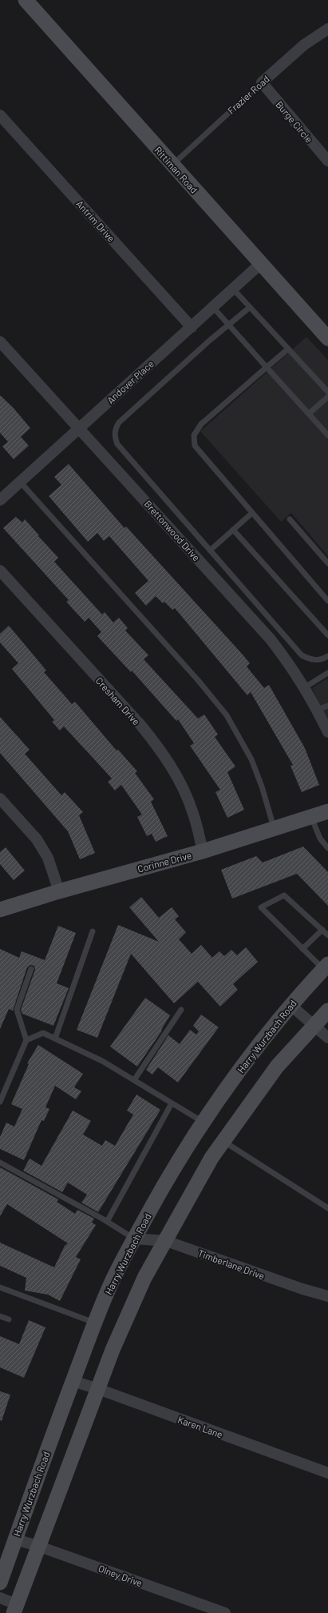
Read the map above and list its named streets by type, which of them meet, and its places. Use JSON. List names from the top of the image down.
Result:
{
  "streets": {
    "main road": ["Rittiman Road", "Corinne Drive", "Harry Wurzbach Road"],
    "street": [
      "Frazier Road",
      "Burge Circle",
      "Antrim Drive",
      "Andover Place",
      "Brettonwood Drive",
      "Cresham Drive",
      "Timberlane Drive",
      "Karen Lane",
      "Olney Drive"
    ]
  },
  "crossings": [
    ["Frazier Road", "Burge Circle"],
    ["Frazier Road", "Rittiman Road"],
    ["Rittiman Road", "Andover Place"],
    ["Antrim Drive", "Andover Place"],
    ["Andover Place", "Brettonwood Drive"],
    ["Cresham Drive", "Corinne Drive"],
    ["Harry Wurzbach Road", "Timberlane Drive"],
    ["Harry Wurzbach Road", "Karen Lane"],
    ["Harry Wurzbach Road", "Olney Drive"]
  ]
}
